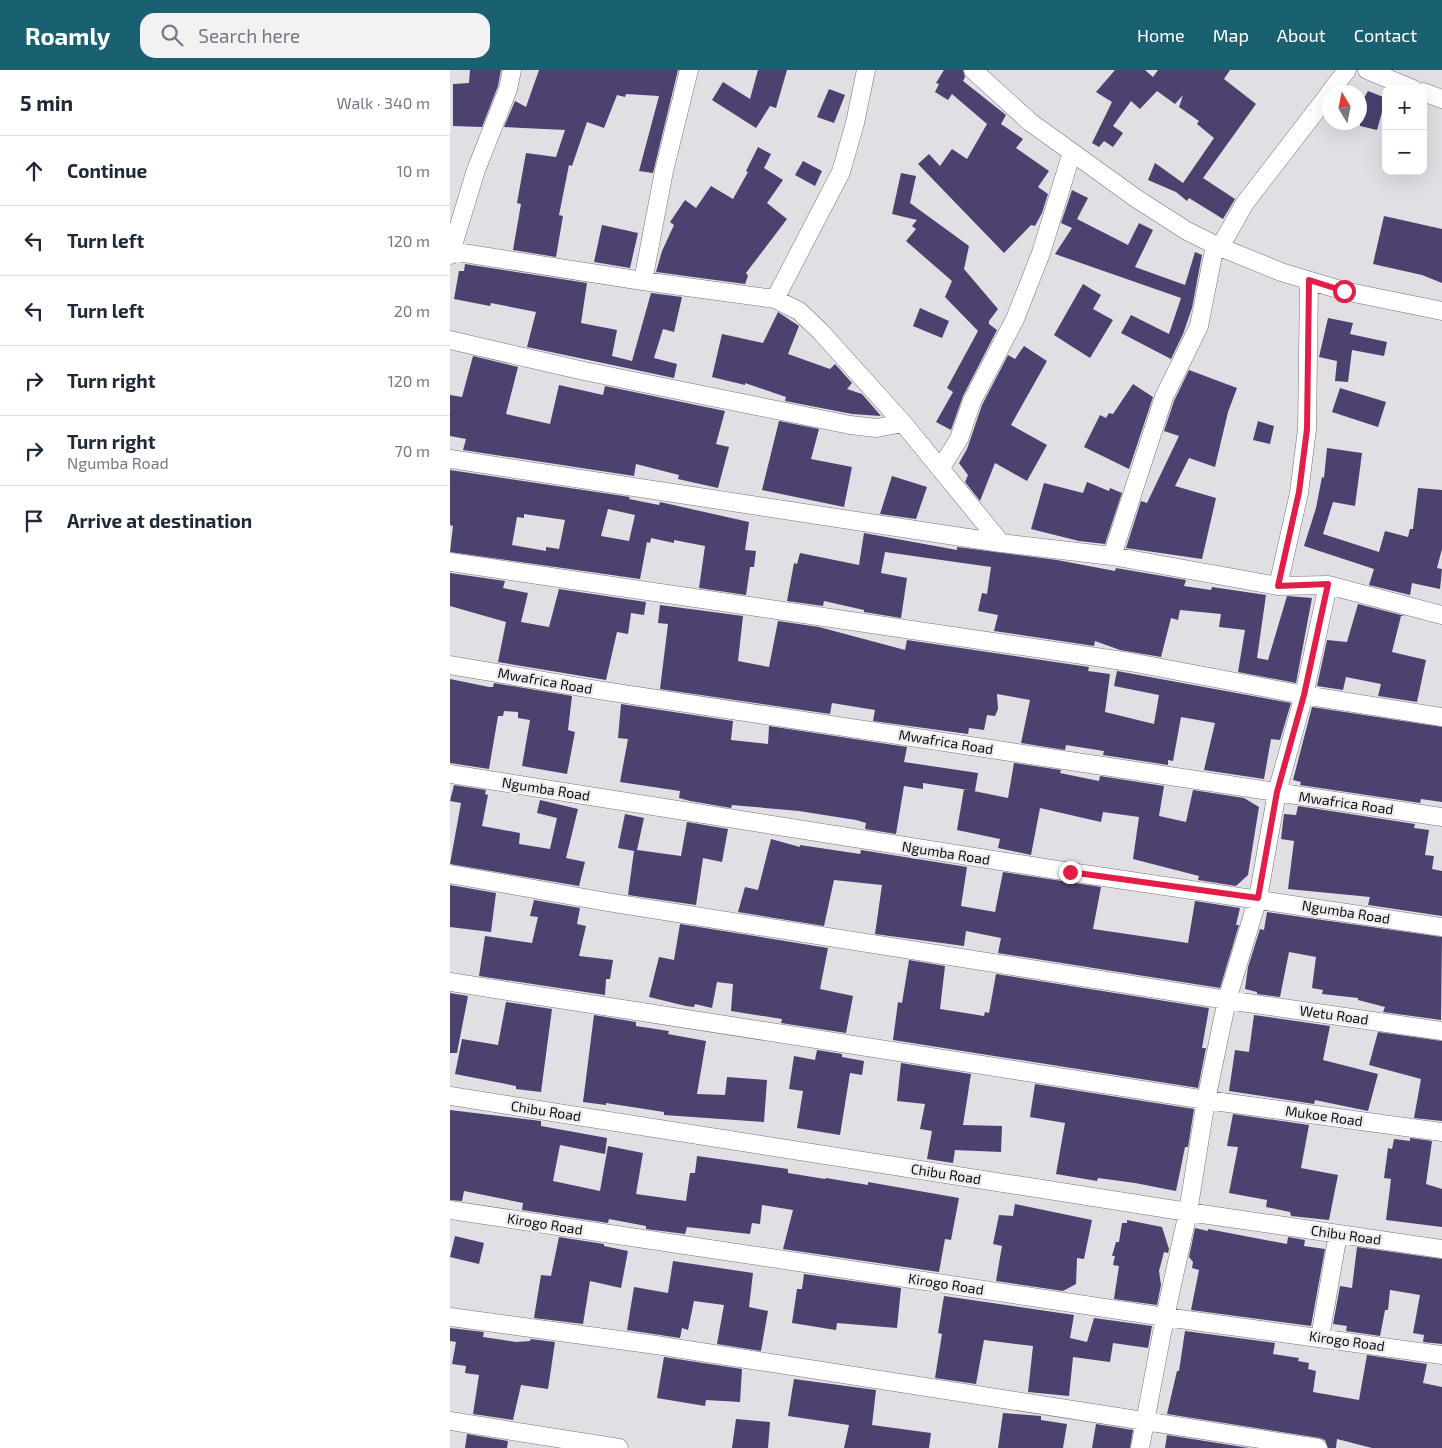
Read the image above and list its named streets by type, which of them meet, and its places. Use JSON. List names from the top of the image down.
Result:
{
  "streets": {
    "street": [
      "Mwafrica Road",
      "Ngumba Road",
      "Wetu Road",
      "Chibu Road",
      "Mukoe Road",
      "Kirogo Road"
    ]
  },
  "north": "top",
  "page": {
    "header": "Roamly",
    "search": "Search here",
    "nav": [
      "Home",
      "Map",
      "About",
      "Contact"
    ],
    "heading": ["5 min", "Walk · 340 m"],
    "map_buttons": ["+", "−"],
    "list": [
      ["Continue", "10 m"],
      ["Turn left", "120 m"],
      ["Turn left", "20 m"],
      ["Turn right", "120 m"],
      ["Turn right", "Ngumba Road", "70 m"],
      "Arrive at destination"
    ]
  }
}
